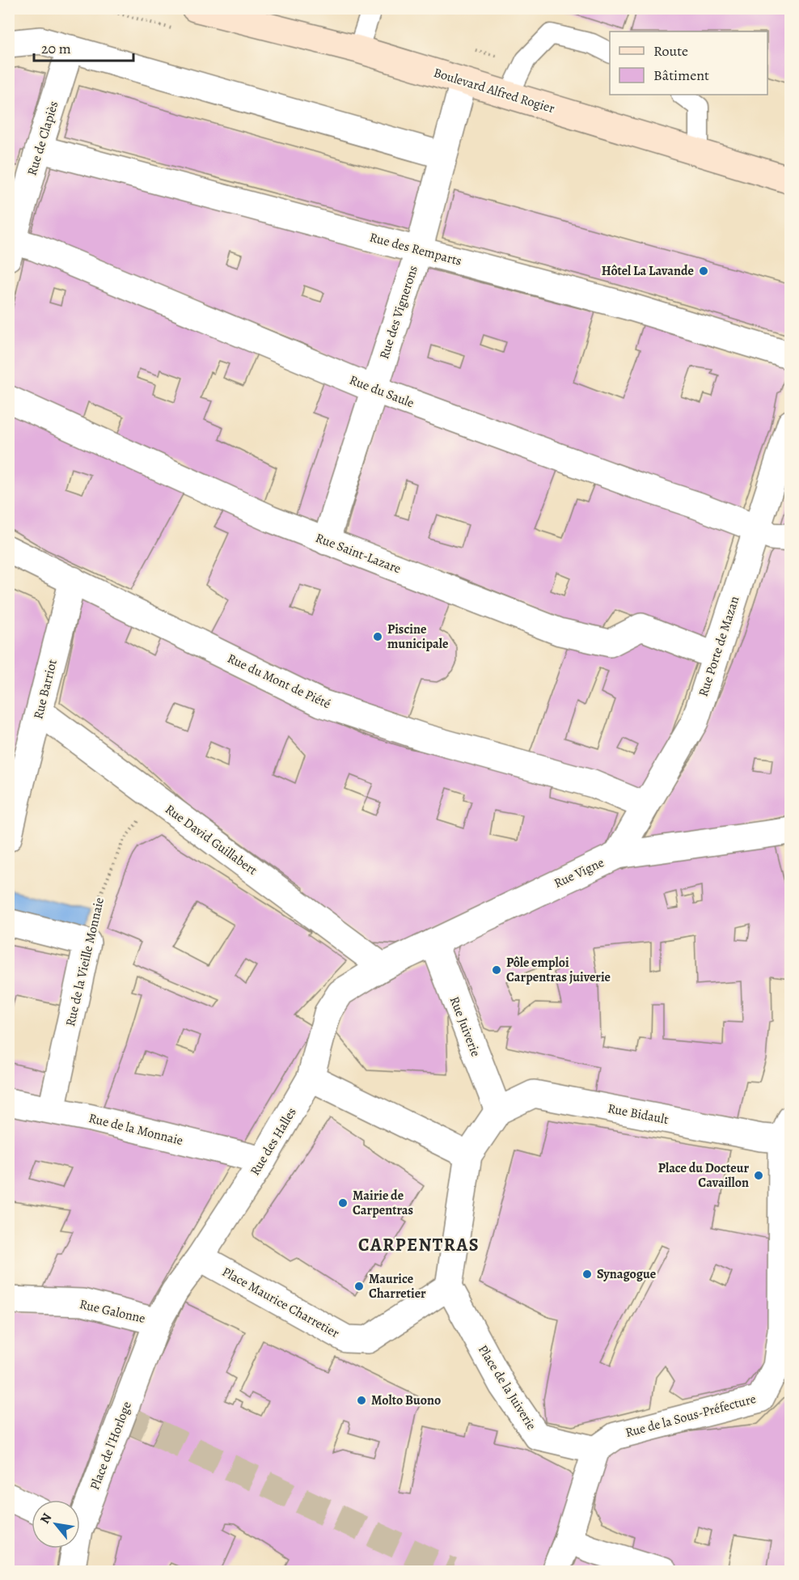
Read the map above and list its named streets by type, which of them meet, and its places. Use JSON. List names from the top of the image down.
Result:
{
  "streets": {
    "main road": ["Boulevard Alfred Rogier"],
    "street": [
      "Rue de Clapiès",
      "Rue des Remparts",
      "Rue des Vignerons",
      "Rue du Saule",
      "Rue Saint-Lazare",
      "Rue Porte de Mazan",
      "Rue du Mont de Piété",
      "Rue Barriot",
      "Rue David Guillabert",
      "Rue Vigne",
      "Rue de la Vieille Monnaie",
      "Rue Juiverie",
      "Rue Bidault",
      "Rue de la Monnaie",
      "Rue des Halles",
      "Place Maurice Charretier",
      "Rue Galonne",
      "Place de la Juiverie",
      "Rue de la Sous-Préfecture",
      "Place de l'Horloge"
    ]
  },
  "crossings": [
    ["Boulevard Alfred Rogier", "Rue des Vignerons"],
    ["Rue de Clapiès", "Rue des Remparts"],
    ["Rue de Clapiès", "Rue du Saule"],
    ["Rue des Remparts", "Rue des Vignerons"],
    ["Rue des Vignerons", "Rue du Saule"],
    ["Rue des Vignerons", "Rue Saint-Lazare"],
    ["Rue du Saule", "Rue Porte de Mazan"],
    ["Rue Saint-Lazare", "Rue Porte de Mazan"],
    ["Rue Porte de Mazan", "Rue du Mont de Piété"],
    ["Rue Porte de Mazan", "Rue Vigne"],
    ["Rue du Mont de Piété", "Rue Barriot"],
    ["Rue Barriot", "Rue David Guillabert"],
    ["Rue David Guillabert", "Rue Vigne"],
    ["Rue David Guillabert", "Rue de la Vieille Monnaie"],
    ["Rue David Guillabert", "Rue des Halles"],
    ["Rue Vigne", "Rue Juiverie"],
    ["Rue Vigne", "Rue des Halles"],
    ["Rue de la Vieille Monnaie", "Rue de la Monnaie"],
    ["Rue Juiverie", "Rue Bidault"],
    ["Rue Bidault", "Rue de la Sous-Préfecture"],
    ["Rue de la Monnaie", "Rue des Halles"],
    ["Rue des Halles", "Place Maurice Charretier"],
    ["Rue des Halles", "Rue Galonne"],
    ["Rue des Halles", "Place de l'Horloge"],
    ["Place Maurice Charretier", "Place de la Juiverie"],
    ["Rue Galonne", "Place de l'Horloge"],
    ["Place de la Juiverie", "Rue de la Sous-Préfecture"]
  ],
  "districts": ["CARPENTRAS"],
  "places": [
    "Hôtel La Lavande",
    "Piscine municipale",
    "Pôle emploi Carpentras juiverie",
    "Place du Docteur Cavaillon",
    "Mairie de Carpentras",
    "Synagogue",
    "Maurice Charretier",
    "Molto Buono"
  ],
  "legend": ["Route", "Bâtiment"],
  "scale_bar": "20 m",
  "north": "top left"
}
